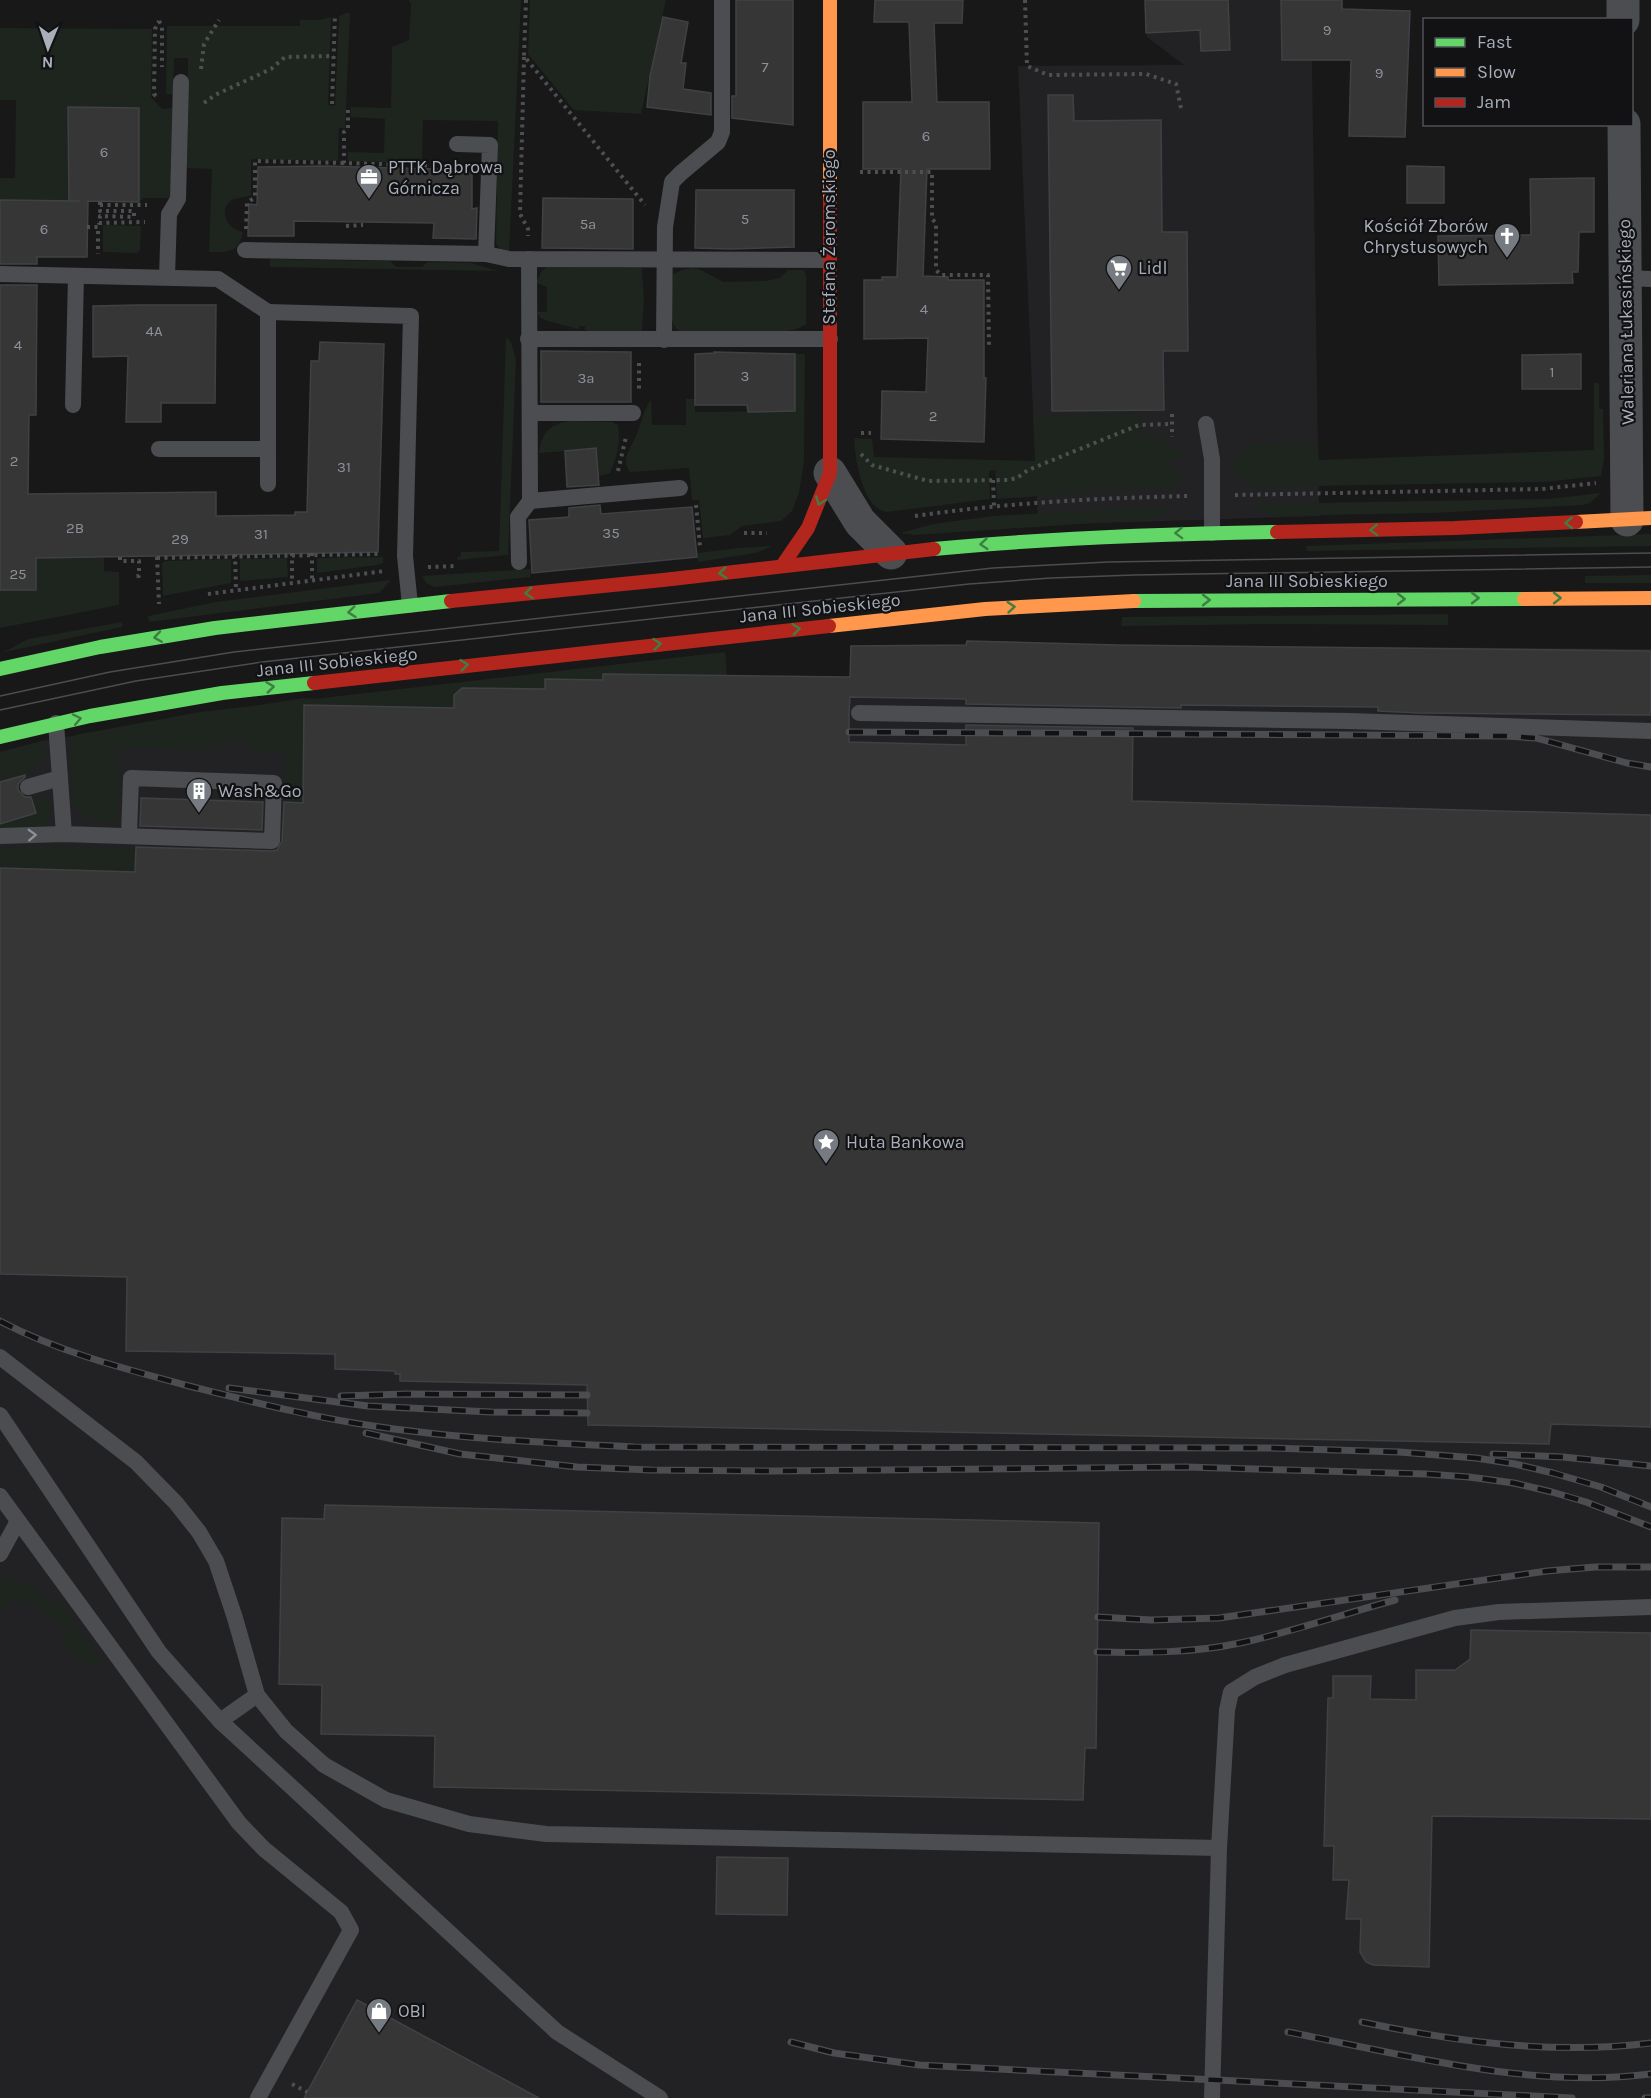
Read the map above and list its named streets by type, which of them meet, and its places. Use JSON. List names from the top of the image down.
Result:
{
  "streets": {
    "main road": ["Stefana Żeromskiego", "Jana III Sobieskiego"],
    "street": ["Waleriana Łukasińskiego"]
  },
  "places": {
    "office": ["PTTK Dąbrowa Górnicza"],
    "church": ["Kościół Zborów Chrystusowych"],
    "supermarket": ["Lidl"],
    "building": ["Wash&Go"],
    "place": ["Huta Bankowa"],
    "shop": ["OBI"]
  },
  "house_numbers": [
    "9",
    "7",
    "9",
    "6",
    "6",
    "5",
    "5a",
    "6",
    "4",
    "4A",
    "4",
    "1",
    "3",
    "3a",
    "2",
    "2",
    "31",
    "2B",
    "35",
    "31",
    "29",
    "25"
  ],
  "legend": ["Fast", "Slow", "Jam"],
  "north": "bottom"
}
